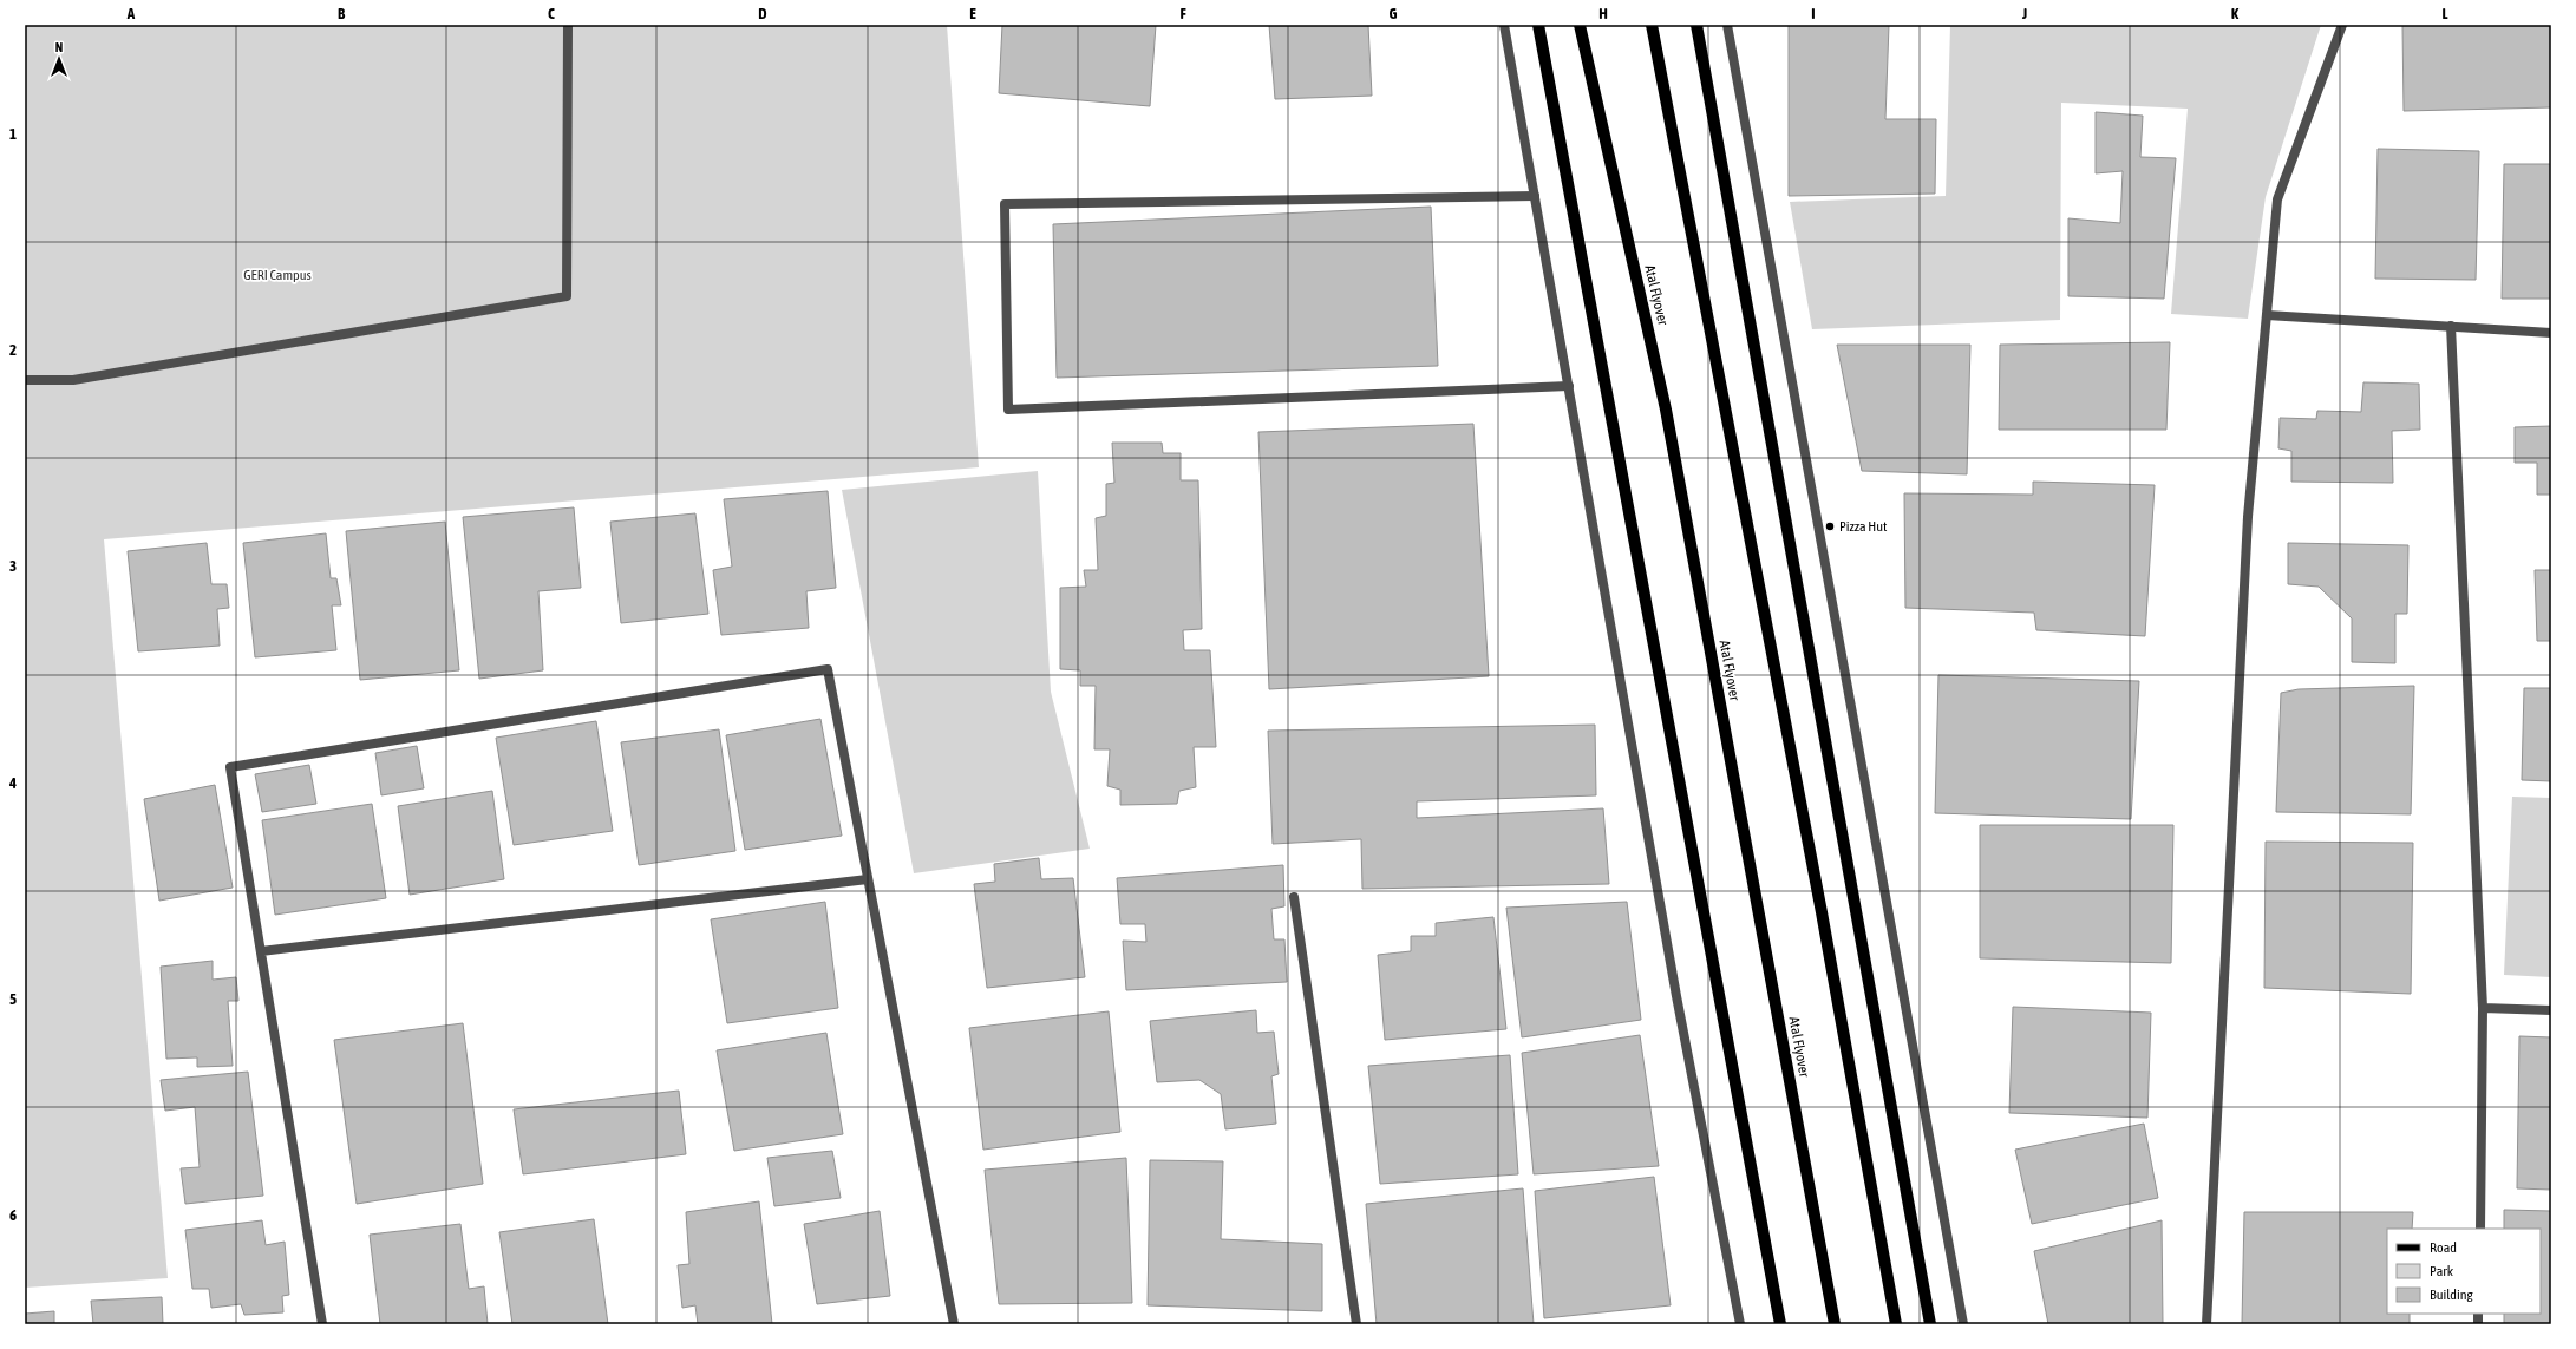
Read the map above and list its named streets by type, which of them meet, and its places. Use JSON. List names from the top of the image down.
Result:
{
  "streets": {
    "main road": ["Atal Flyover"]
  },
  "parks": ["GERI Campus"],
  "places": ["Pizza Hut"],
  "legend": ["Road", "Park", "Building"],
  "north": "top",
  "grid": {
    "columns": [
      "A",
      "B",
      "C",
      "D",
      "E",
      "F",
      "G",
      "H",
      "I",
      "J",
      "K",
      "L"
    ],
    "rows": [
      "1",
      "2",
      "3",
      "4",
      "5",
      "6"
    ]
  }
}
